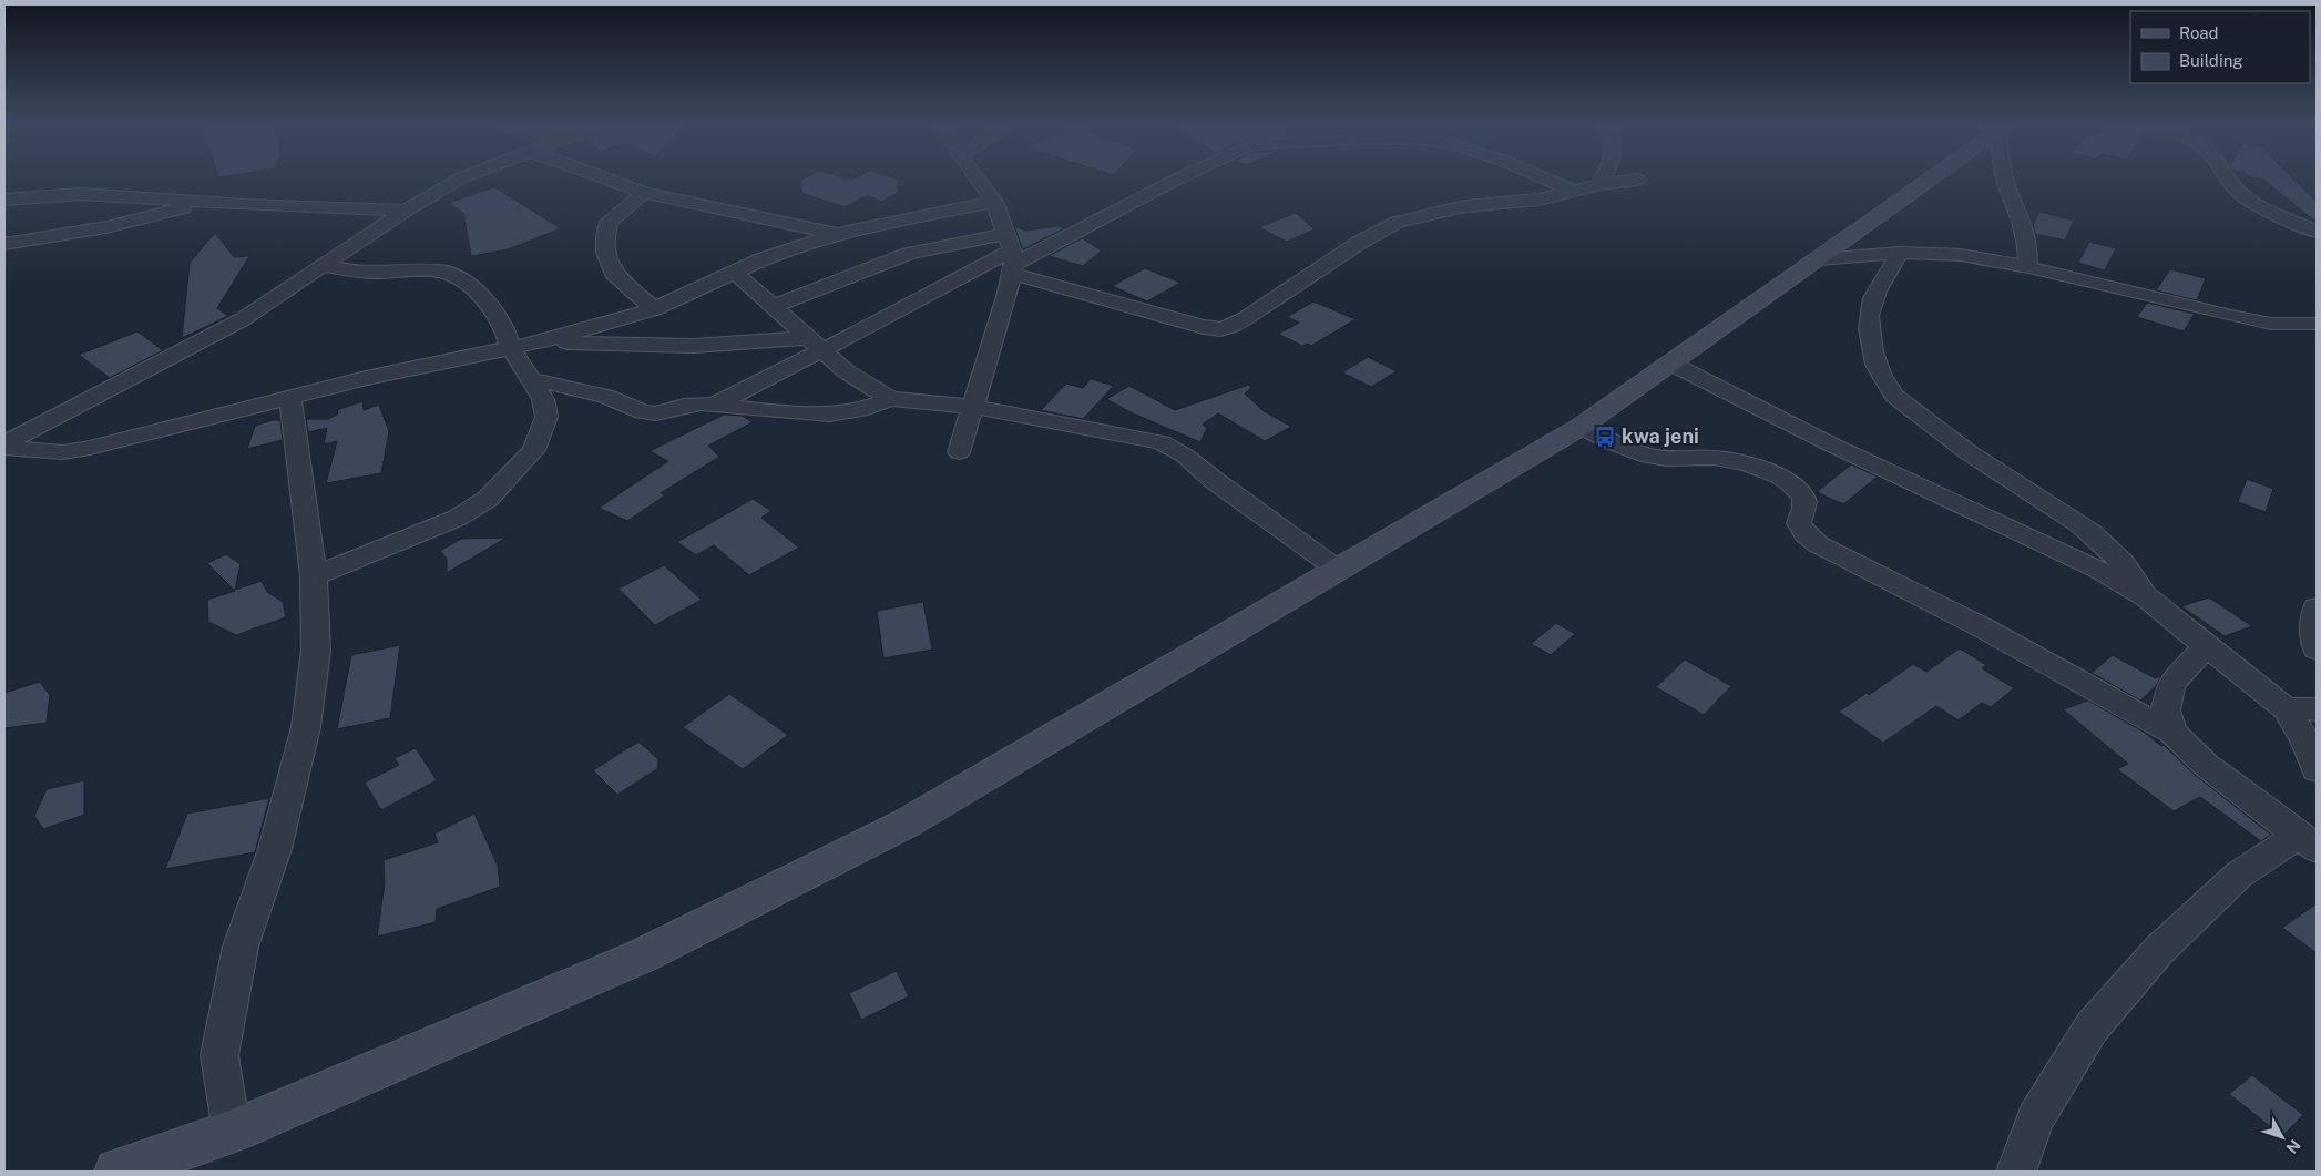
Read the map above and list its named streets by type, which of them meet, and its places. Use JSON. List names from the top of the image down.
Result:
{
  "places": {
    "bus stop": ["kwa jeni"]
  },
  "legend": ["Road", "Building"],
  "north": "bottom right"
}
